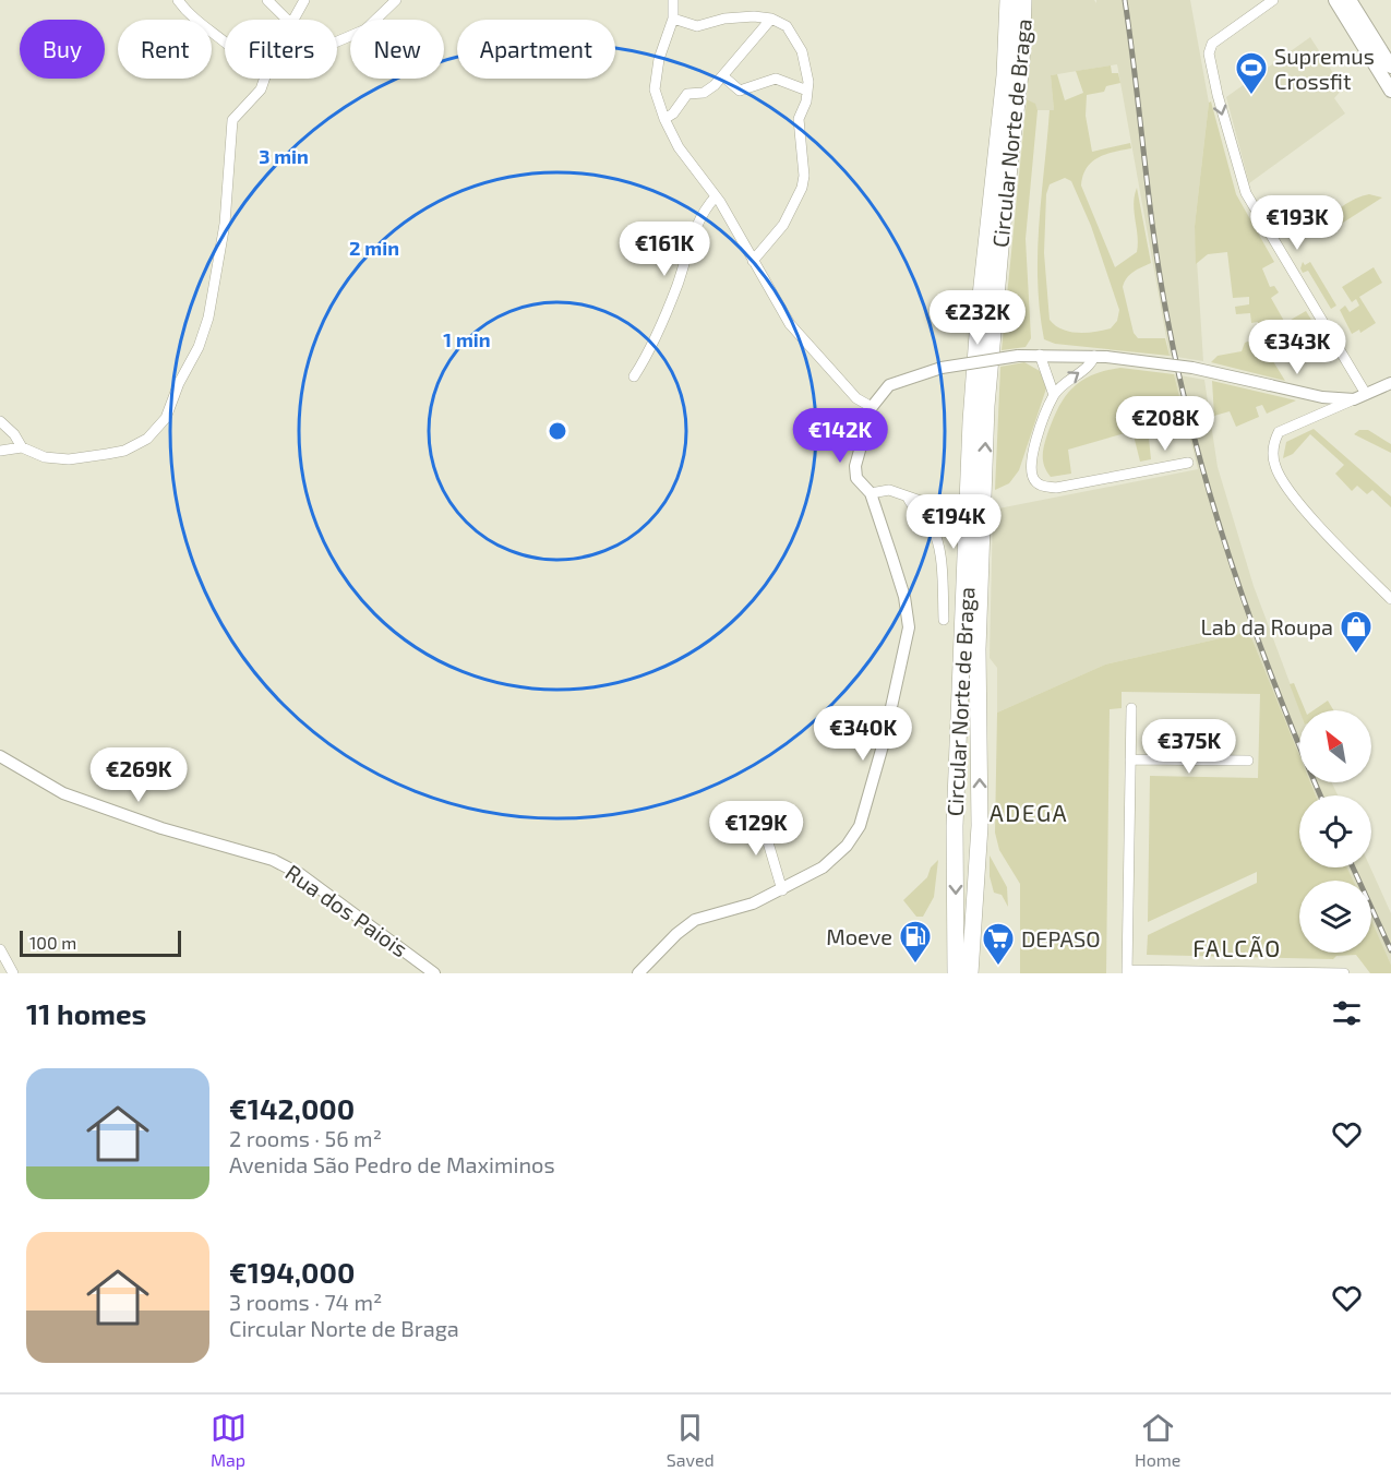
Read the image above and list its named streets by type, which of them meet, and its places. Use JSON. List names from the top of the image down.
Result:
{
  "streets": {
    "highway": ["Circular Norte de Braga"],
    "street": ["Rua dos Paiois"]
  },
  "districts": ["ADEGA", "FALCÃO"],
  "places": {
    "sports": ["Supremus Crossfit"],
    "shop": ["Lab da Roupa"],
    "fuel station": ["Moeve"],
    "supermarket": ["DEPASO"]
  },
  "scale_bar": "100 m",
  "north": "top left",
  "page": {
    "chip": [
      "Buy",
      "Rent",
      "Filters",
      "New",
      "Apartment"
    ],
    "price": [
      "€193K",
      "€161K",
      "€232K",
      "€343K",
      "€208K",
      "€142K",
      "€194K",
      "€340K",
      "€375K",
      "€269K",
      "€129K"
    ],
    "scale": "100 m",
    "heading": "11 homes",
    "list": [
      {
        "name": "€142,000",
        "note": "2 rooms · 56 m² · Avenida São Pedro de Maximinos"
      },
      {
        "name": "€194,000",
        "note": "3 rooms · 74 m² · Circular Norte de Braga"
      }
    ],
    "tabs": ["Map", "Saved", "Home"]
  },
  "rings": ["3 min", "2 min", "1 min"]
}
